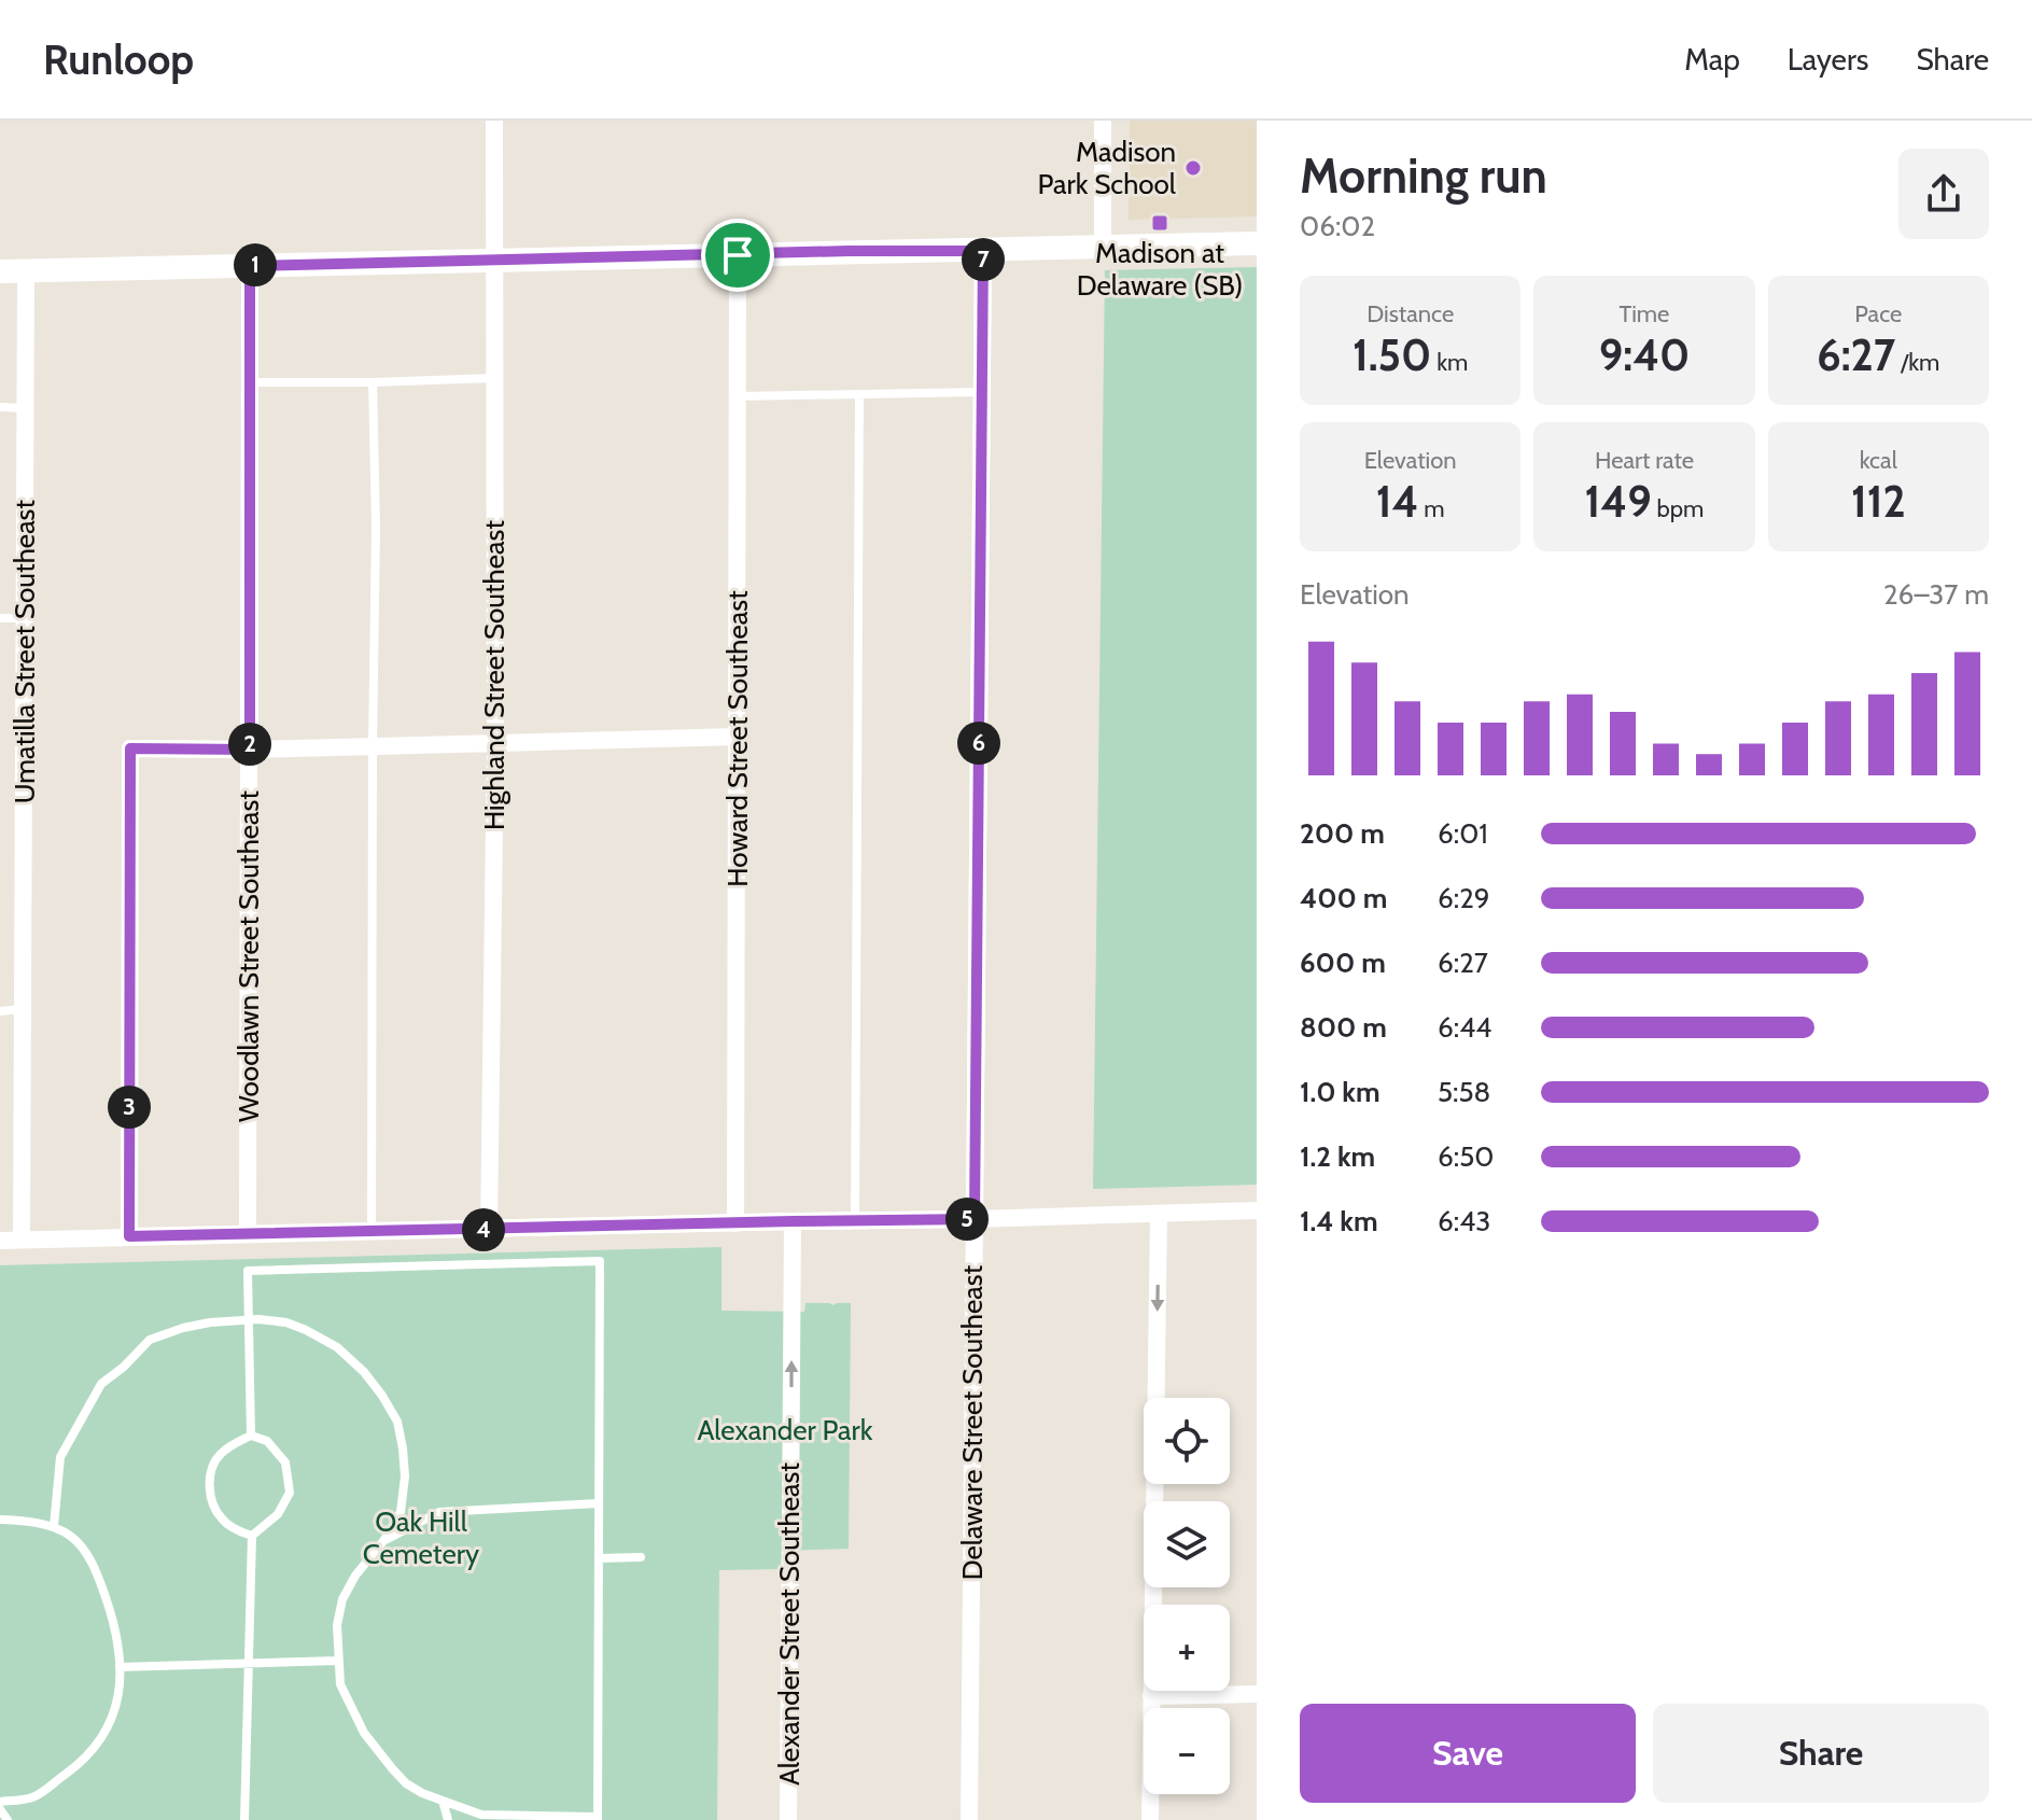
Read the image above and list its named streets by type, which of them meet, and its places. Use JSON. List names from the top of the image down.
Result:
{
  "streets": {
    "street": [
      "Umatilla Street Southeast",
      "Highland Street Southeast",
      "Howard Street Southeast",
      "Woodlawn Street Southeast",
      "Delaware Street Southeast",
      "Alexander Street Southeast"
    ]
  },
  "one_way": ["Alexander Street Southeast"],
  "parks": ["Alexander Park", "Oak Hill Cemetery"],
  "places": {
    "other": ["Madison Park School"],
    "transit": ["Madison at Delaware (SB)"]
  },
  "page": {
    "header": "Runloop",
    "nav": ["Map", "Layers", "Share"],
    "heading": ["Morning run", "06:02"],
    "pins": [
      "7",
      "1",
      "6",
      "2",
      "3",
      "5",
      "4"
    ],
    "stats": [
      ["Distance", "1.50 km"],
      ["Time", "9:40"],
      ["Pace", "6:27 /km"],
      ["Elevation", "14 m"],
      ["Heart rate", "149 bpm"],
      ["kcal", "112"]
    ],
    "chart": ["Elevation", "26–37 m"],
    "list": [
      {
        "name": "200 m",
        "note": "6:01"
      },
      {
        "name": "400 m",
        "note": "6:29"
      },
      {
        "name": "600 m",
        "note": "6:27"
      },
      {
        "name": "800 m",
        "note": "6:44"
      },
      {
        "name": "1.0 km",
        "note": "5:58"
      },
      {
        "name": "1.2 km",
        "note": "6:50"
      },
      {
        "name": "1.4 km",
        "note": "6:43"
      }
    ],
    "map_buttons": ["+", "−"],
    "buttons": ["Save", "Share"]
  }
}
